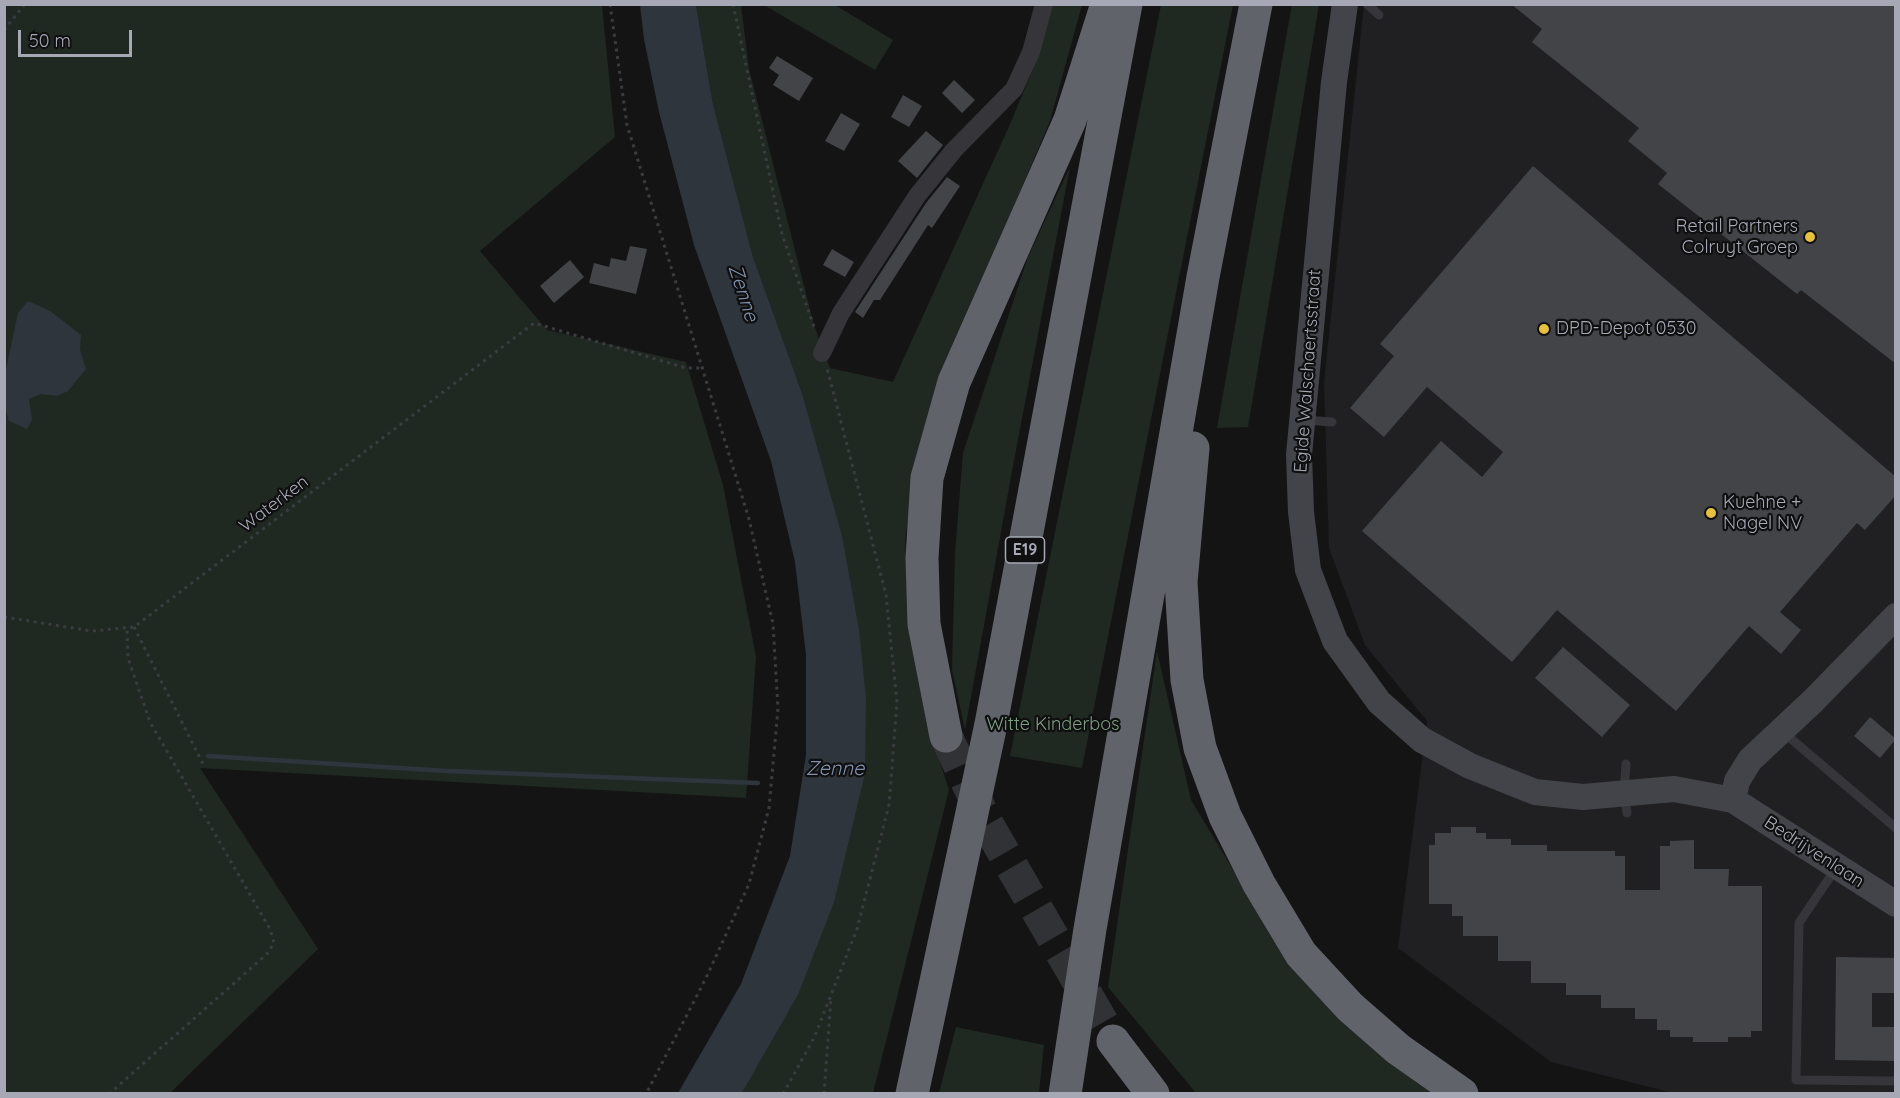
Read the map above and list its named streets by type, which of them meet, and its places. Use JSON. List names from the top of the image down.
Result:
{
  "streets": {
    "highway": ["E19"],
    "main road": ["Egide Walschaertsstraat", "Bedrijvenlaan"],
    "path": ["Waterken"]
  },
  "crossings": [
    ["Egide Walschaertsstraat", "Bedrijvenlaan"]
  ],
  "water": ["Zenne"],
  "parks": ["Witte Kinderbos"],
  "places": ["Retail Partners Colruyt Groep", "DPD-Depot 0530", "Kuehne + Nagel NV"],
  "scale_bar": "50 m"
}
